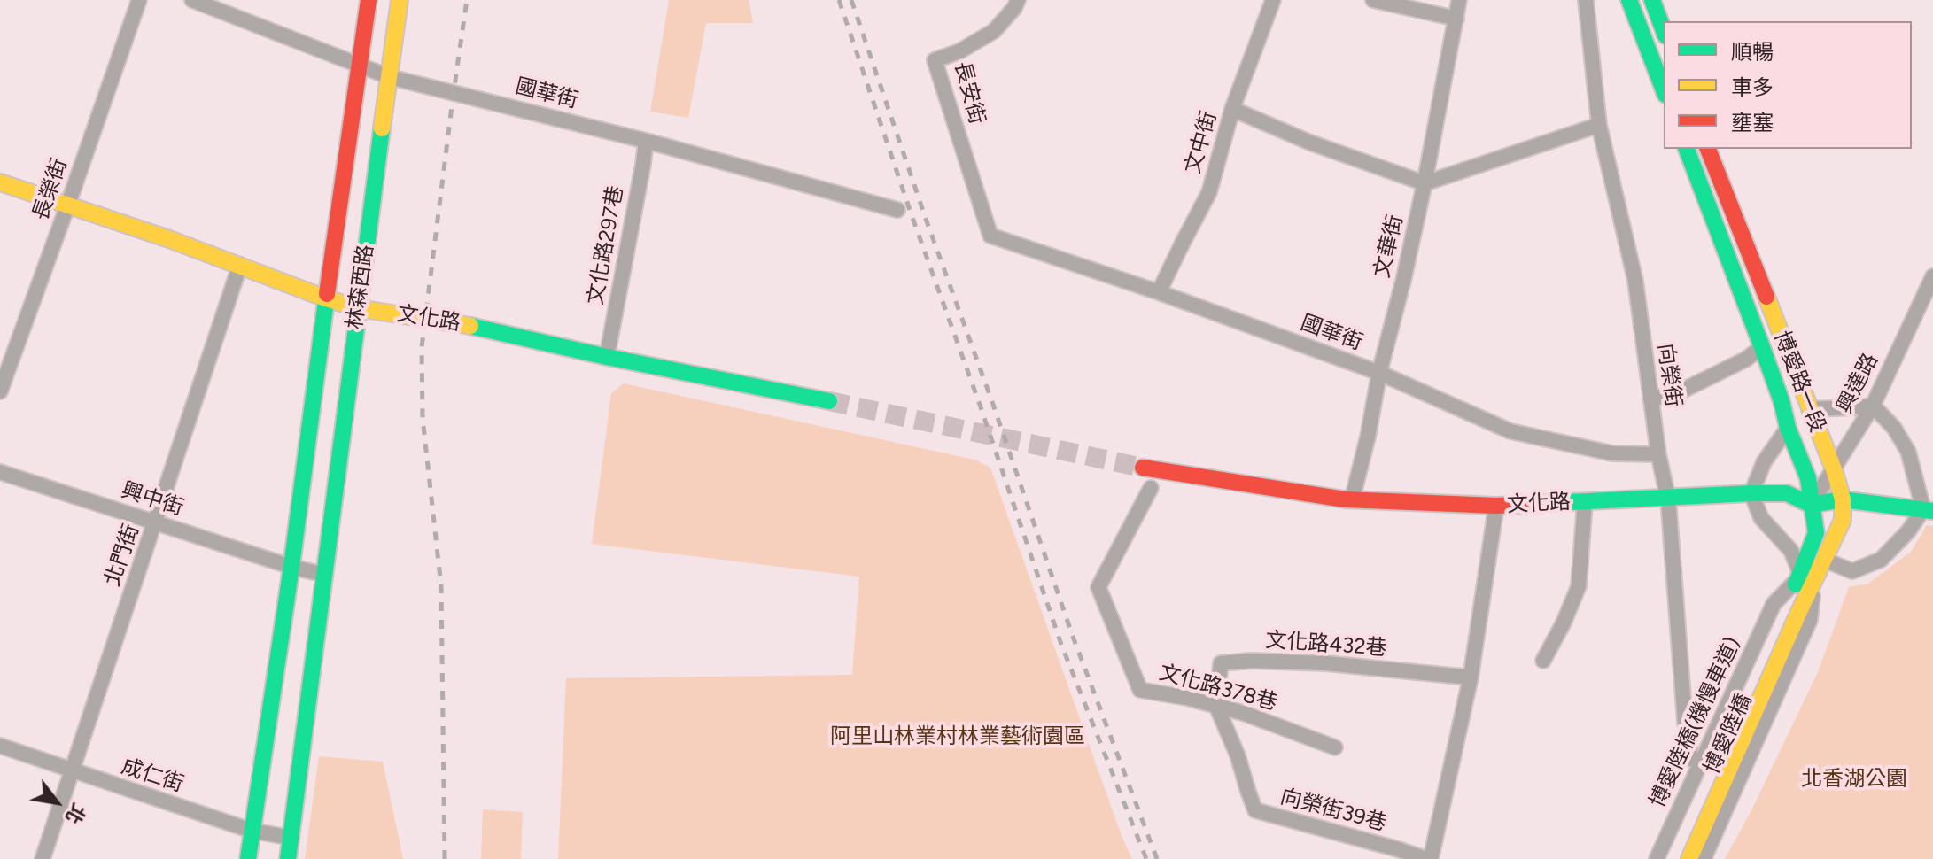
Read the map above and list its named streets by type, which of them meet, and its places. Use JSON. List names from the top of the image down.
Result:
{
  "streets": {
    "main road": [
      "林森西路",
      "文化路",
      "博愛路一段",
      "博愛陸橋"
    ],
    "street": [
      "長安街",
      "國華街",
      "文中街",
      "長榮街",
      "文化路297巷",
      "文華街",
      "向榮街",
      "興達路",
      "興中街",
      "北門街",
      "文化路432巷",
      "文化路378巷",
      "博愛陸橋(機慢車道)",
      "成仁街",
      "向榮街39巷"
    ]
  },
  "crossings": [
    ["長安街", "國華街"],
    ["國華街", "文中街"],
    ["國華街", "文化路297巷"],
    ["國華街", "文華街"],
    ["國華街", "林森西路"],
    ["國華街", "向榮街"],
    ["長榮街", "文化路"],
    ["文化路297巷", "文化路"],
    ["文華街", "文化路"],
    ["林森西路", "文化路"],
    ["林森西路", "興中街"],
    ["林森西路", "成仁街"],
    ["文化路", "向榮街"],
    ["文化路", "博愛路一段"],
    ["文化路", "興達路"],
    ["文化路", "北門街"],
    ["博愛路一段", "興達路"],
    ["博愛路一段", "博愛陸橋(機慢車道)"],
    ["博愛路一段", "博愛陸橋"],
    ["興中街", "北門街"],
    ["北門街", "成仁街"],
    ["文化路432巷", "文化路378巷"],
    ["文化路432巷", "向榮街39巷"],
    ["文化路378巷", "向榮街39巷"],
    ["博愛陸橋(機慢車道)", "博愛陸橋"]
  ],
  "parks": ["阿里山林業村林業藝術園區", "北香湖公園"],
  "legend": ["順暢", "車多", "壅塞"],
  "north": "bottom right"
}
